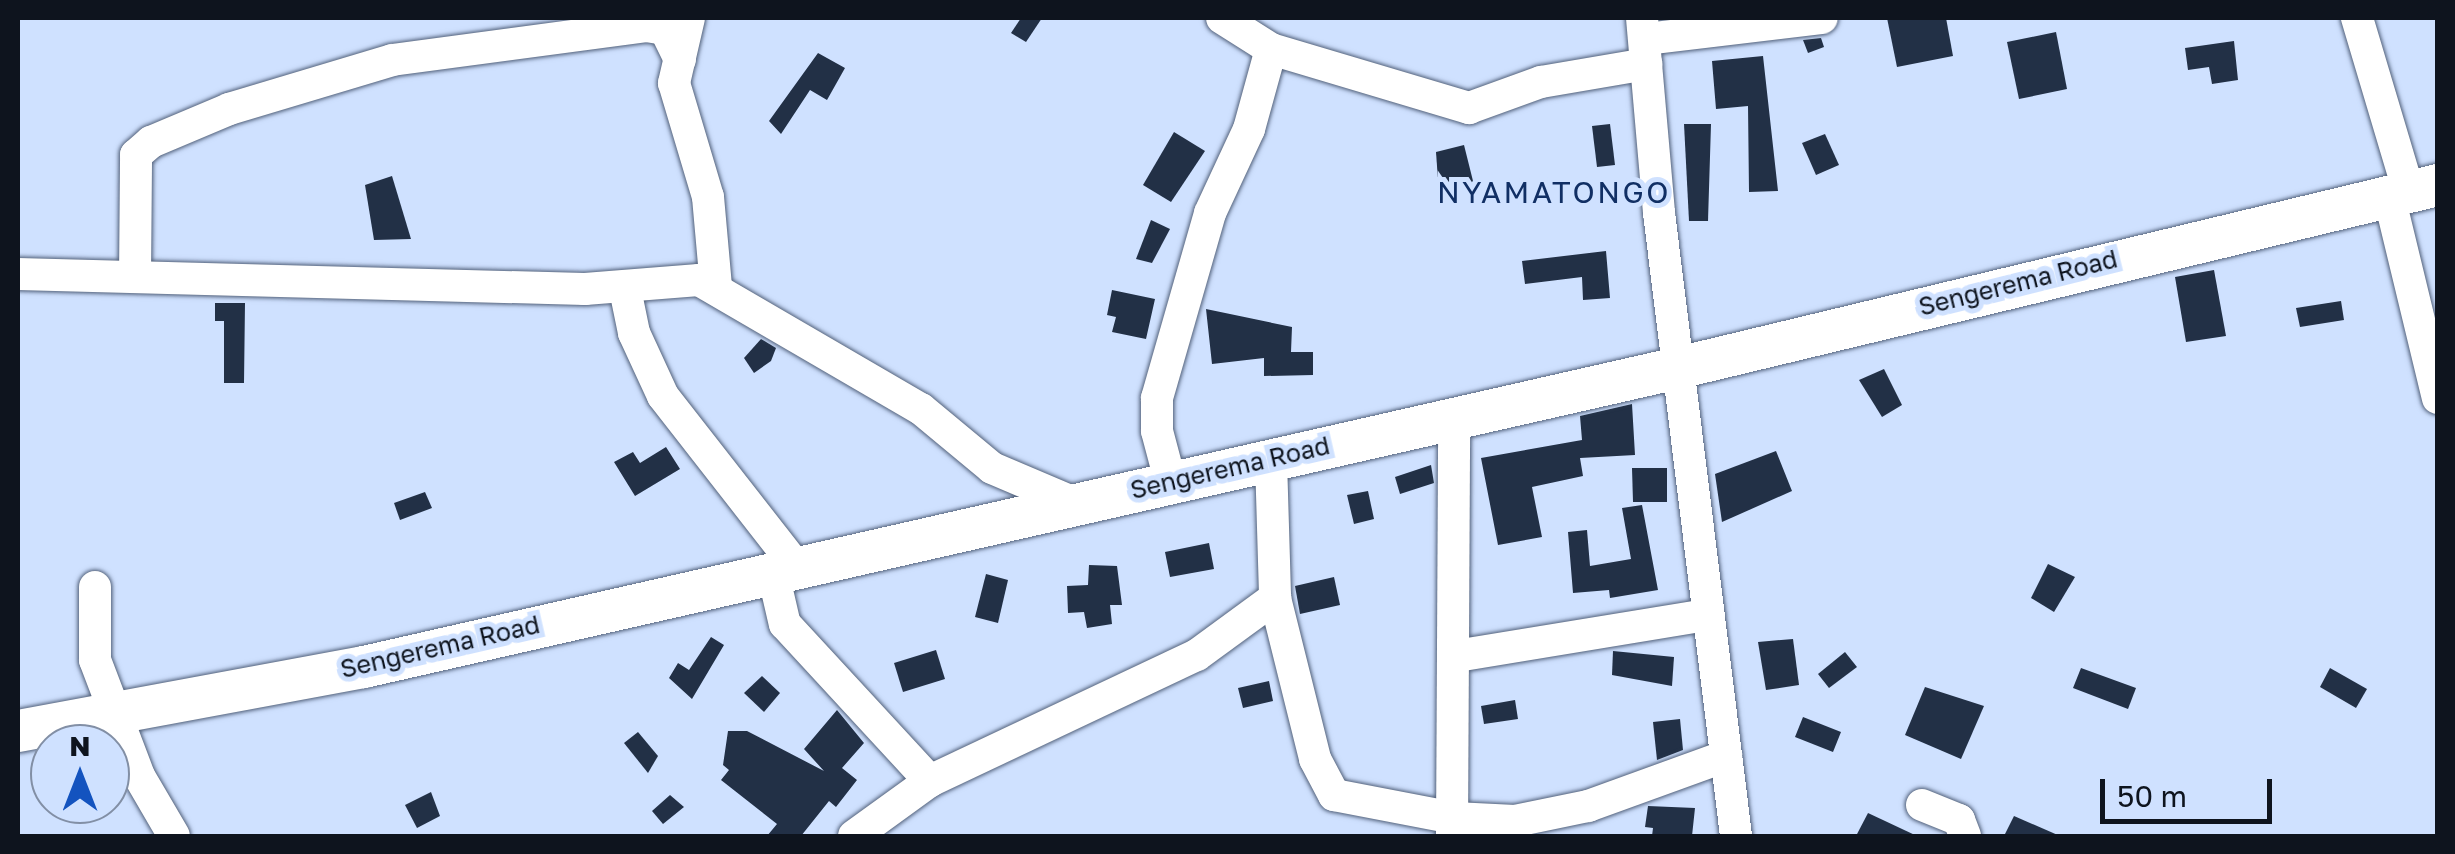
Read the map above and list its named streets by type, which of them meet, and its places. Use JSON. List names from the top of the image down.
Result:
{
  "streets": {
    "main road": ["Sengerema Road"]
  },
  "districts": ["NYAMATONGO"],
  "scale_bar": "50 m",
  "north": "top"
}
